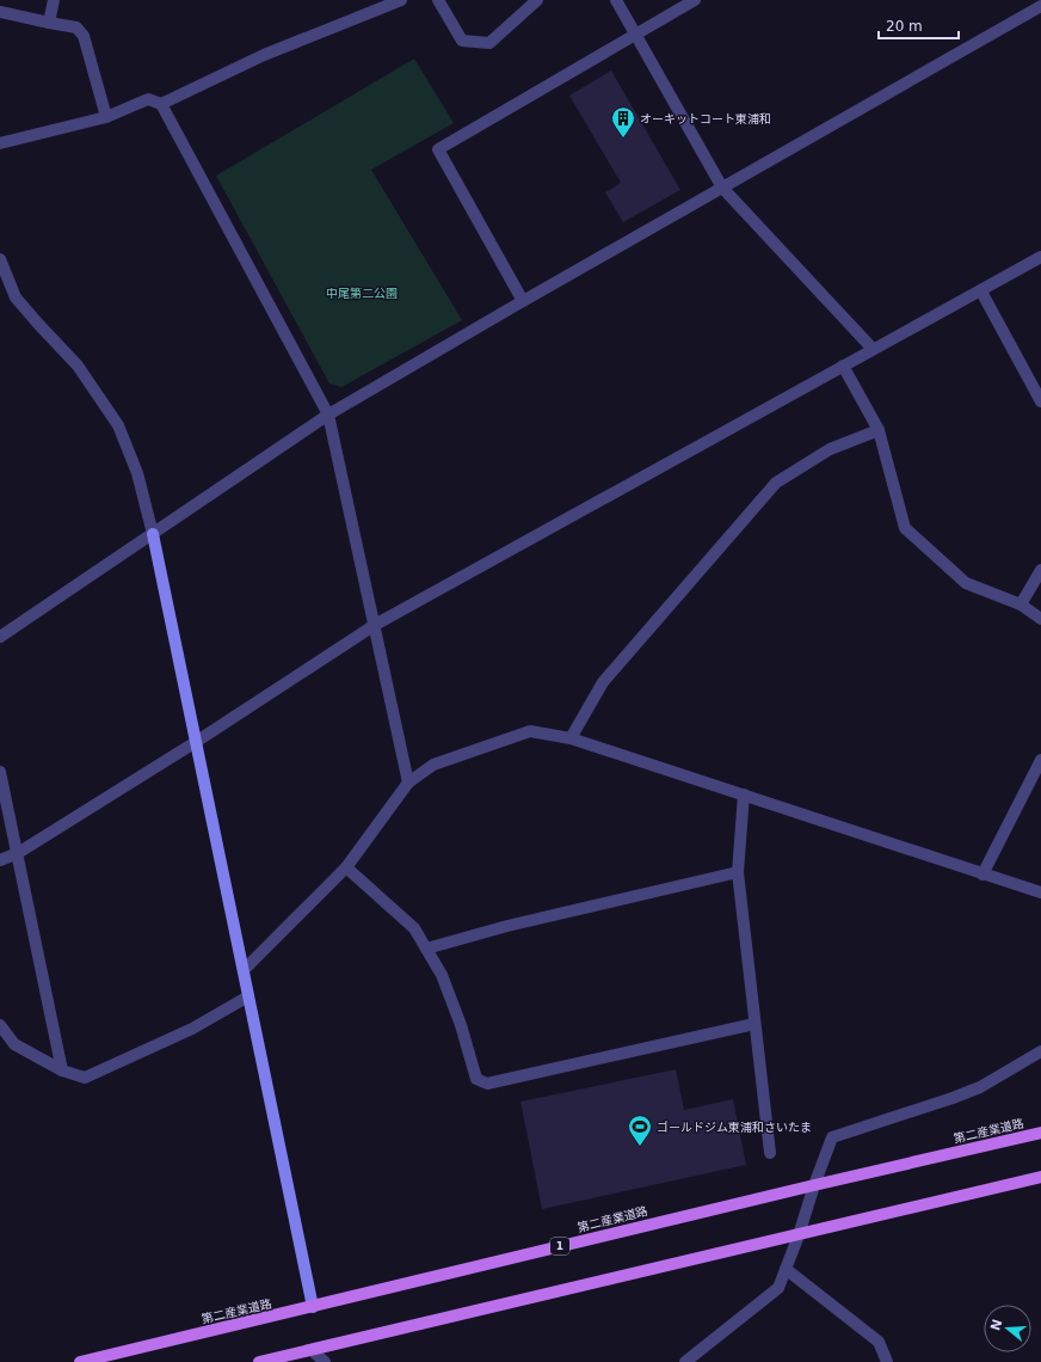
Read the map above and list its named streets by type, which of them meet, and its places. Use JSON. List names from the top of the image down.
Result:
{
  "streets": {
    "main road": ["第二産業道路", "1"]
  },
  "parks": ["中尾第二公園"],
  "places": {
    "building": ["オーキットコート東浦和"],
    "sports": ["ゴールドジム東浦和さいたま"]
  },
  "scale_bar": "20 m",
  "north": "left"
}
